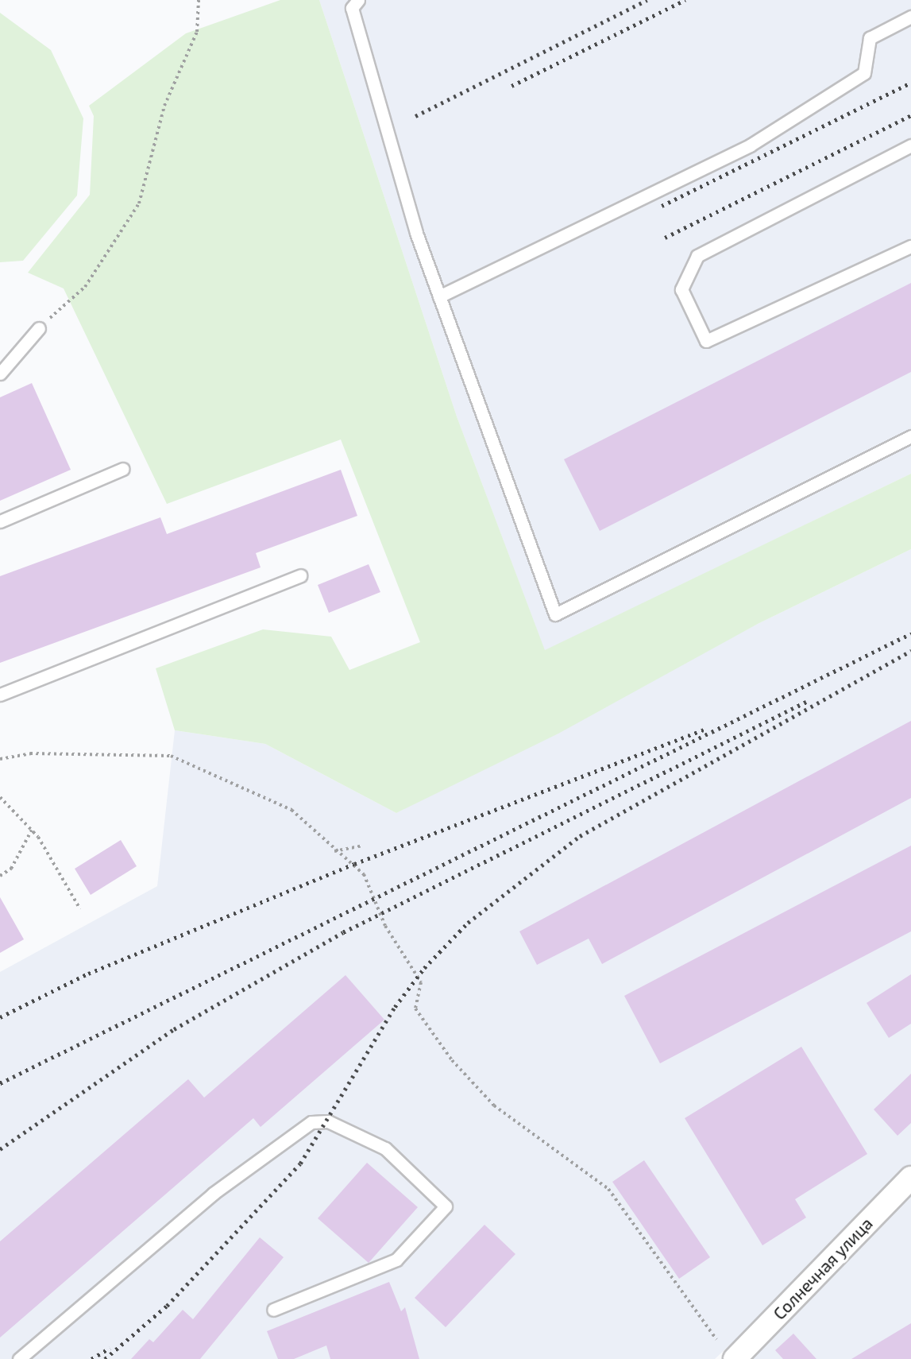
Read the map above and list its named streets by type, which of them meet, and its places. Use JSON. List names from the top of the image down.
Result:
{
  "streets": {
    "street": ["Солнечная улица"]
  }
}
